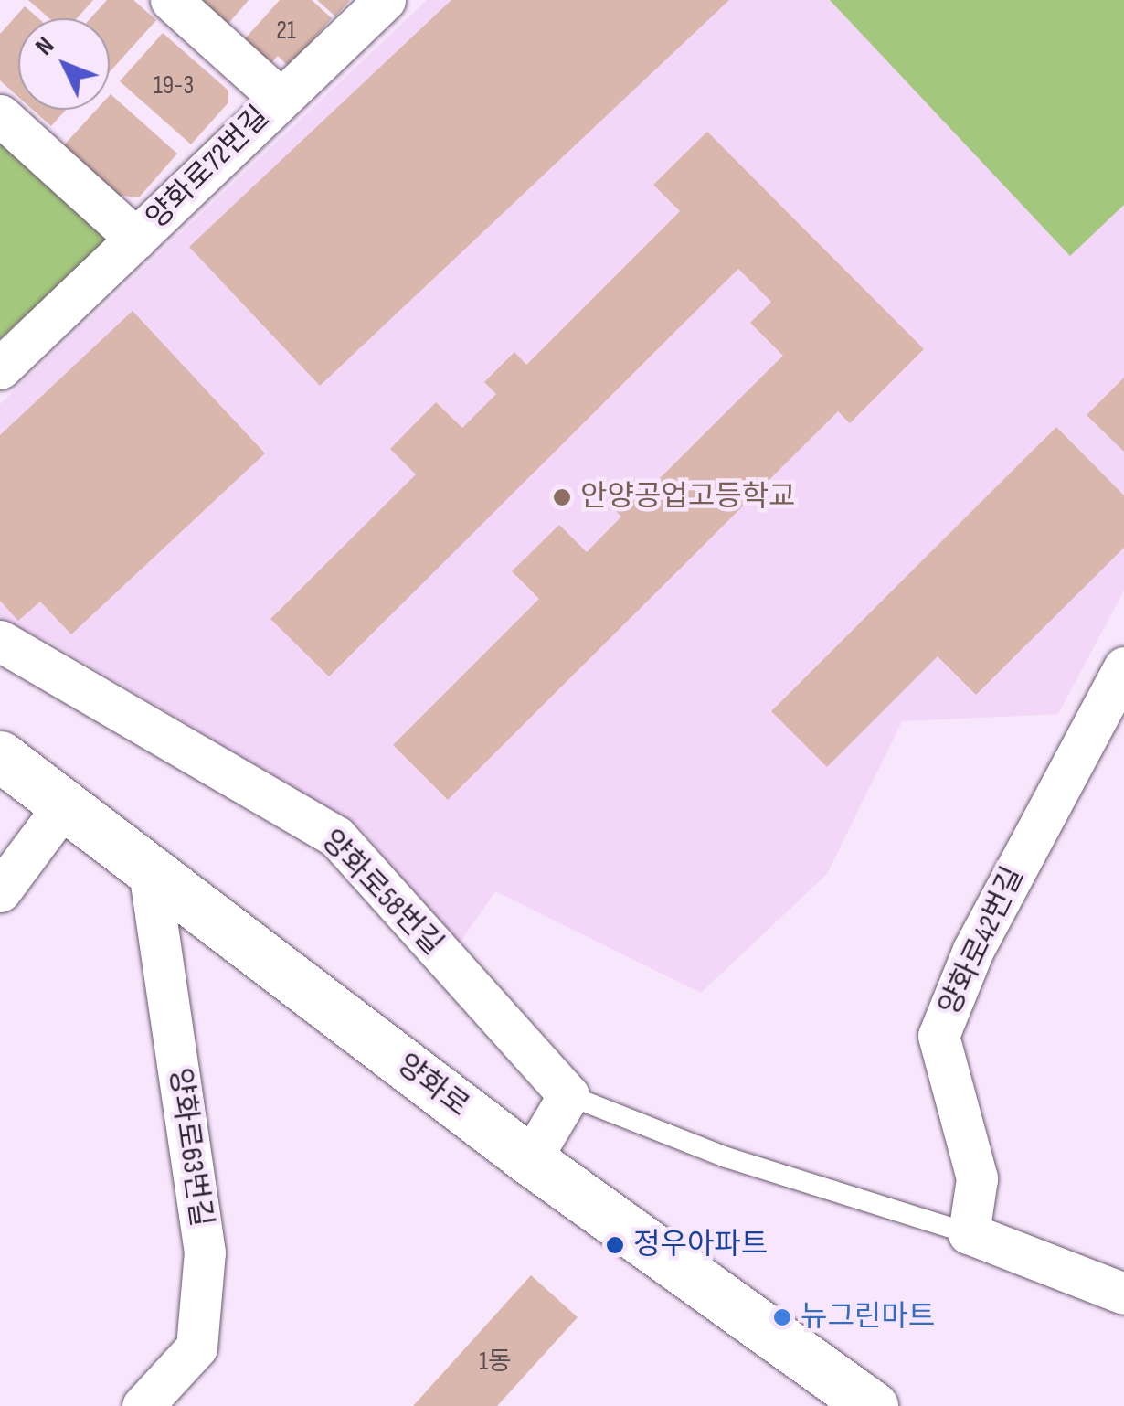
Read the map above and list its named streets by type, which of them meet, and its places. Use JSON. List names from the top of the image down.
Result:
{
  "streets": {
    "street": [
      "양화로72번길",
      "양화로58번길",
      "양화로42번길",
      "양화로",
      "양화로63번길"
    ]
  },
  "crossings": [
    ["양화로", "양화로63번길"]
  ],
  "places": ["안양공업고등학교", "정우아파트", "뉴그린마트"],
  "house_numbers": ["21", "19-3", "1동"],
  "north": "top left"
}
